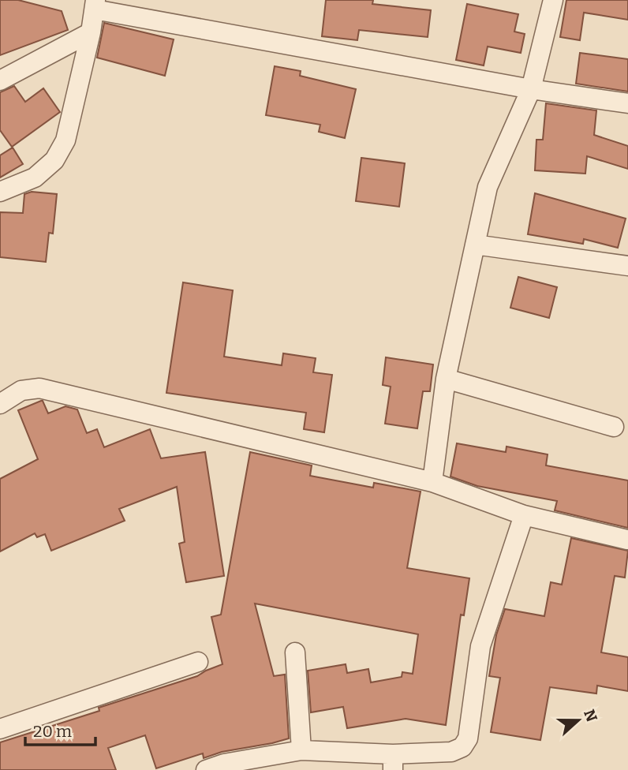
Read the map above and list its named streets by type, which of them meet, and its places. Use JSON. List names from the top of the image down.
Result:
{
  "scale_bar": "20 m",
  "north": "right"
}
